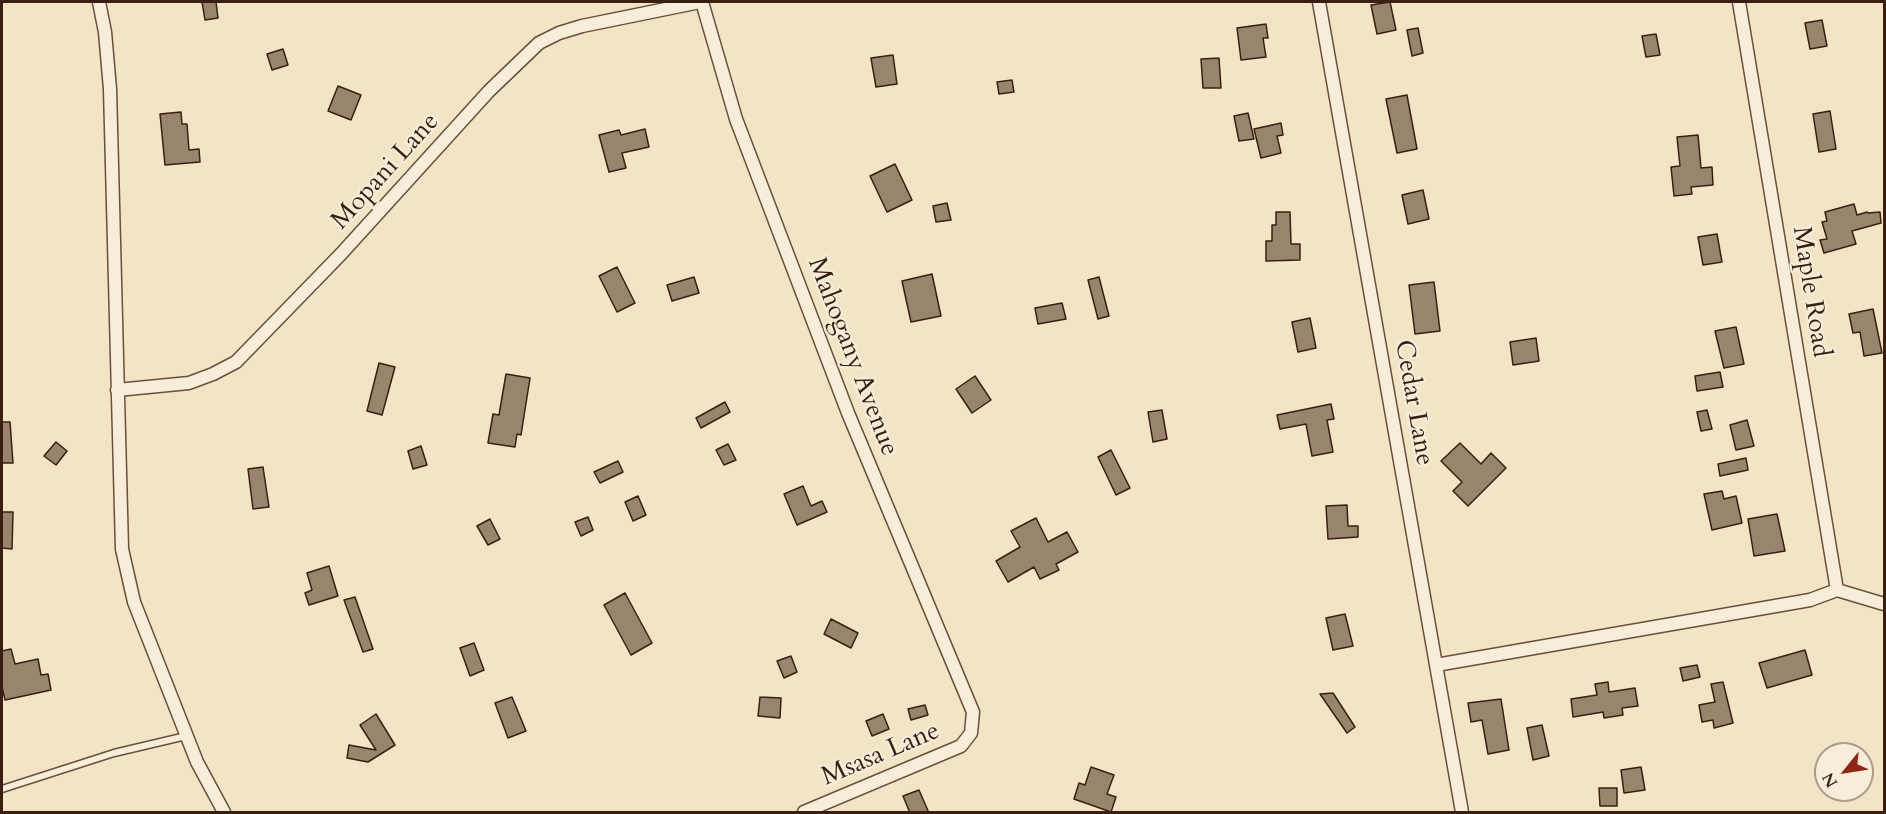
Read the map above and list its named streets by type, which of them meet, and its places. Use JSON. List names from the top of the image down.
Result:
{
  "streets": {
    "street": [
      "Mopani Lane",
      "Maple Road",
      "Mahogany Avenue",
      "Cedar Lane",
      "Msasa Lane"
    ]
  },
  "crossings": [
    ["Mopani Lane", "Mahogany Avenue"],
    ["Mahogany Avenue", "Msasa Lane"]
  ],
  "north": "bottom left"
}
